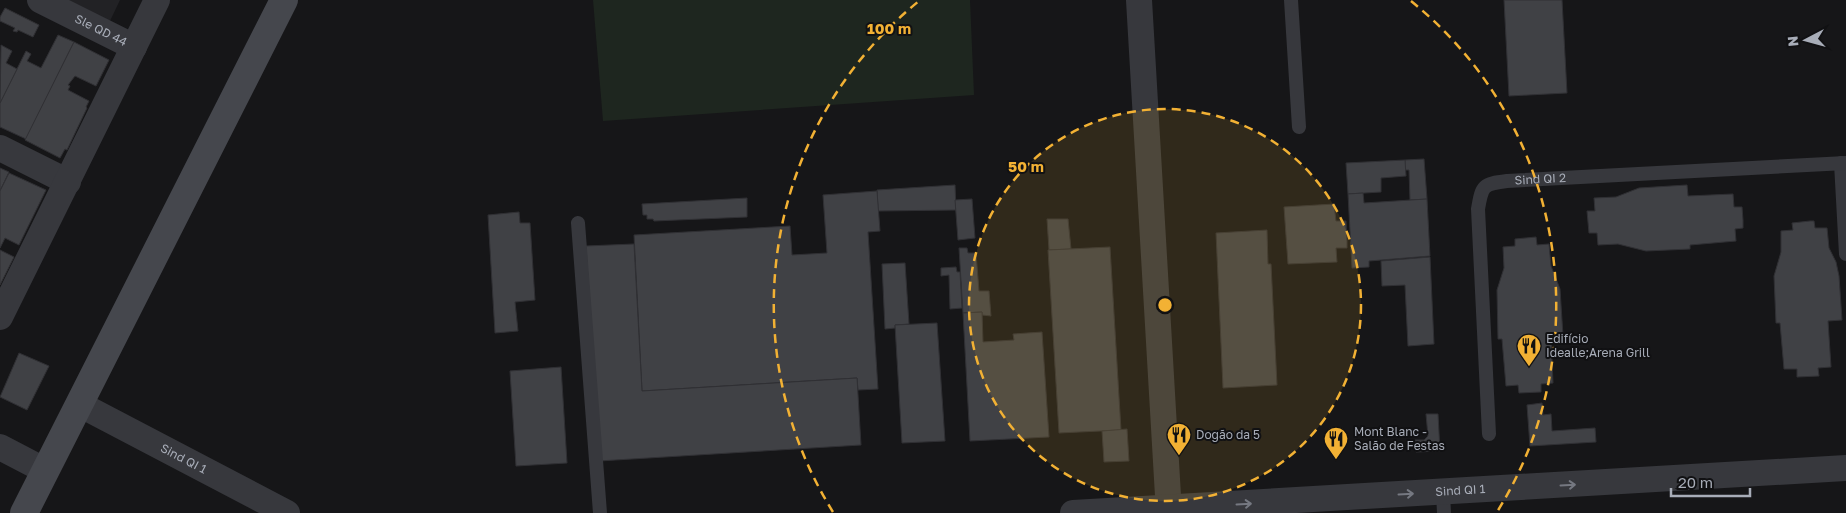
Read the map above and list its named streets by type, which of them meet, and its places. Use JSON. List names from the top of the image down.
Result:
{
  "streets": {
    "street": ["Sle QD 44", "Sind QI 1"],
    "lane": ["Sind QI 2"]
  },
  "one_way": ["Sind QI 1"],
  "places": {
    "restaurant": ["Edifício Idealle;Arena Grill", "Dogão da 5", "Mont Blanc - Salão de Festas"]
  },
  "scale_bar": "20 m",
  "north": "left",
  "rings": ["100 m", "50 m"]
}
